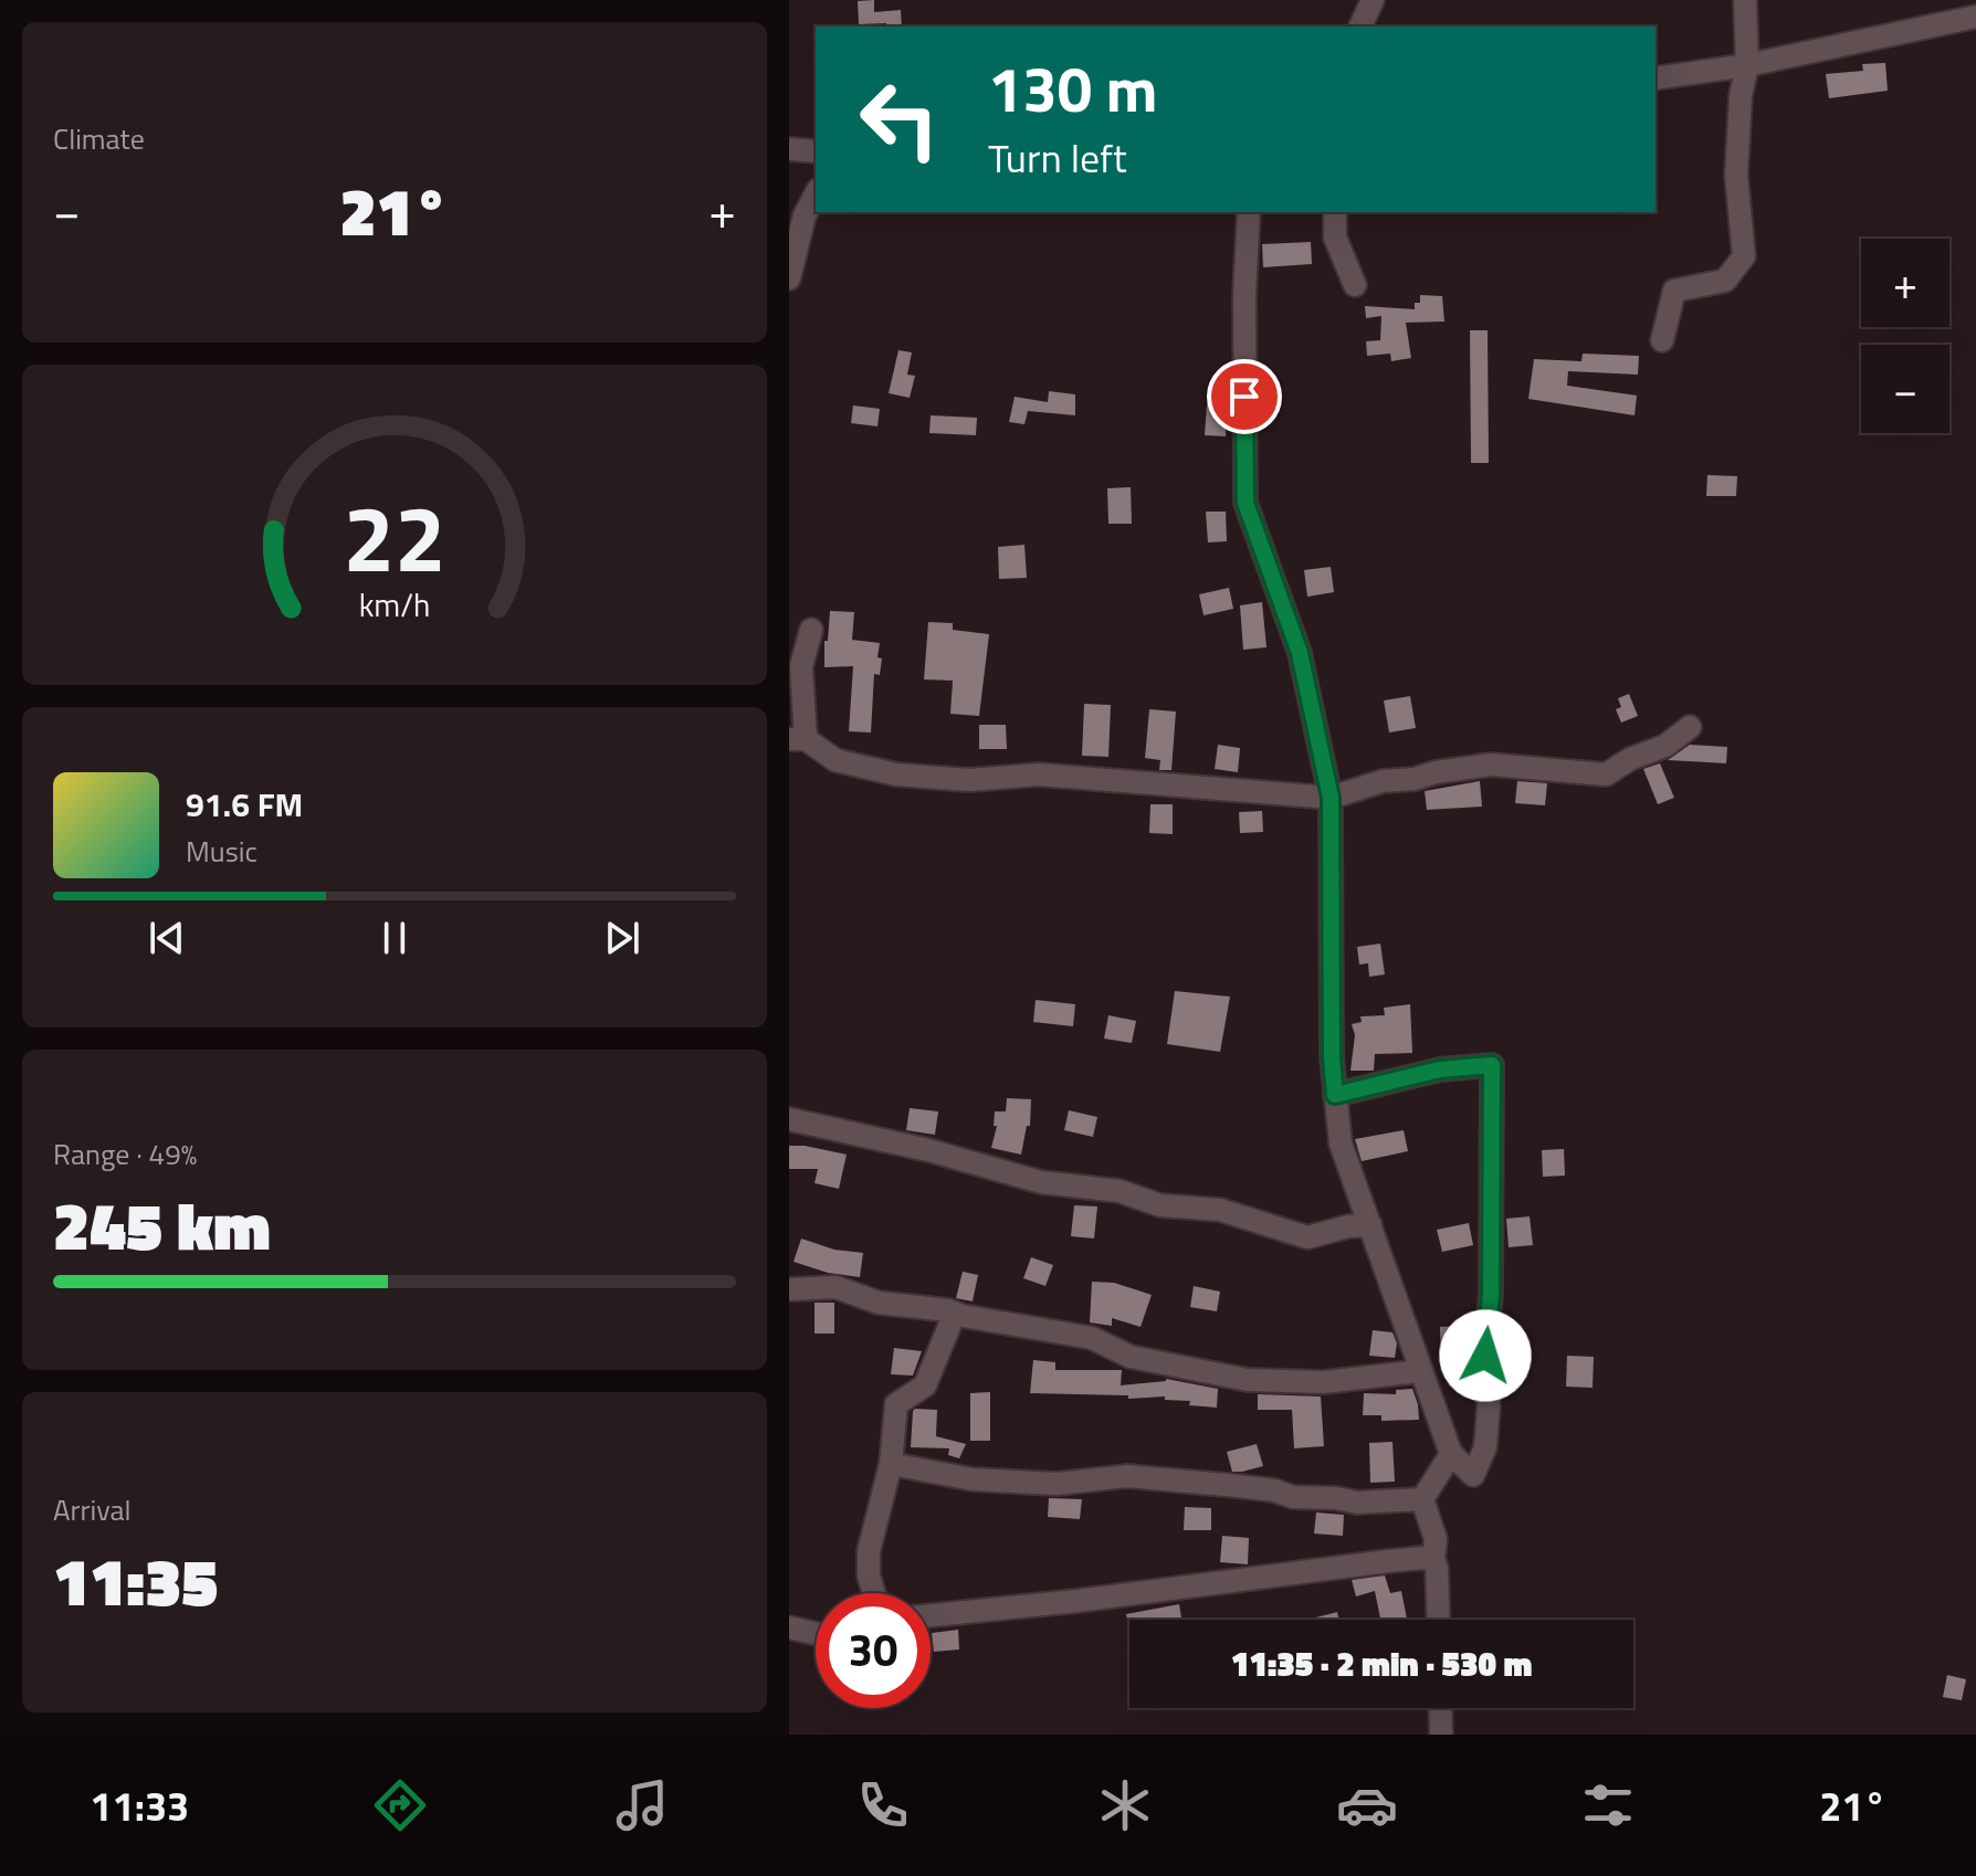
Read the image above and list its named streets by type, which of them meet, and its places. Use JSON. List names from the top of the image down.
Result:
{
  "page": {
    "tile": [
      "Climate",
      ["Range · 49%", "245 km"],
      ["Arrival", "11:35"]
    ],
    "turn": ["130 m", "Turn left"],
    "heat": ["−", "21°", "+"],
    "map_buttons": ["+", "−"],
    "song": ["91.6 FM", "Music"],
    "limit": "30",
    "trip": "11:35 · 2 min · 530 m",
    "tabs": ["11:33", "21°"],
    "gauge": ["22", "km/h"]
  }
}
